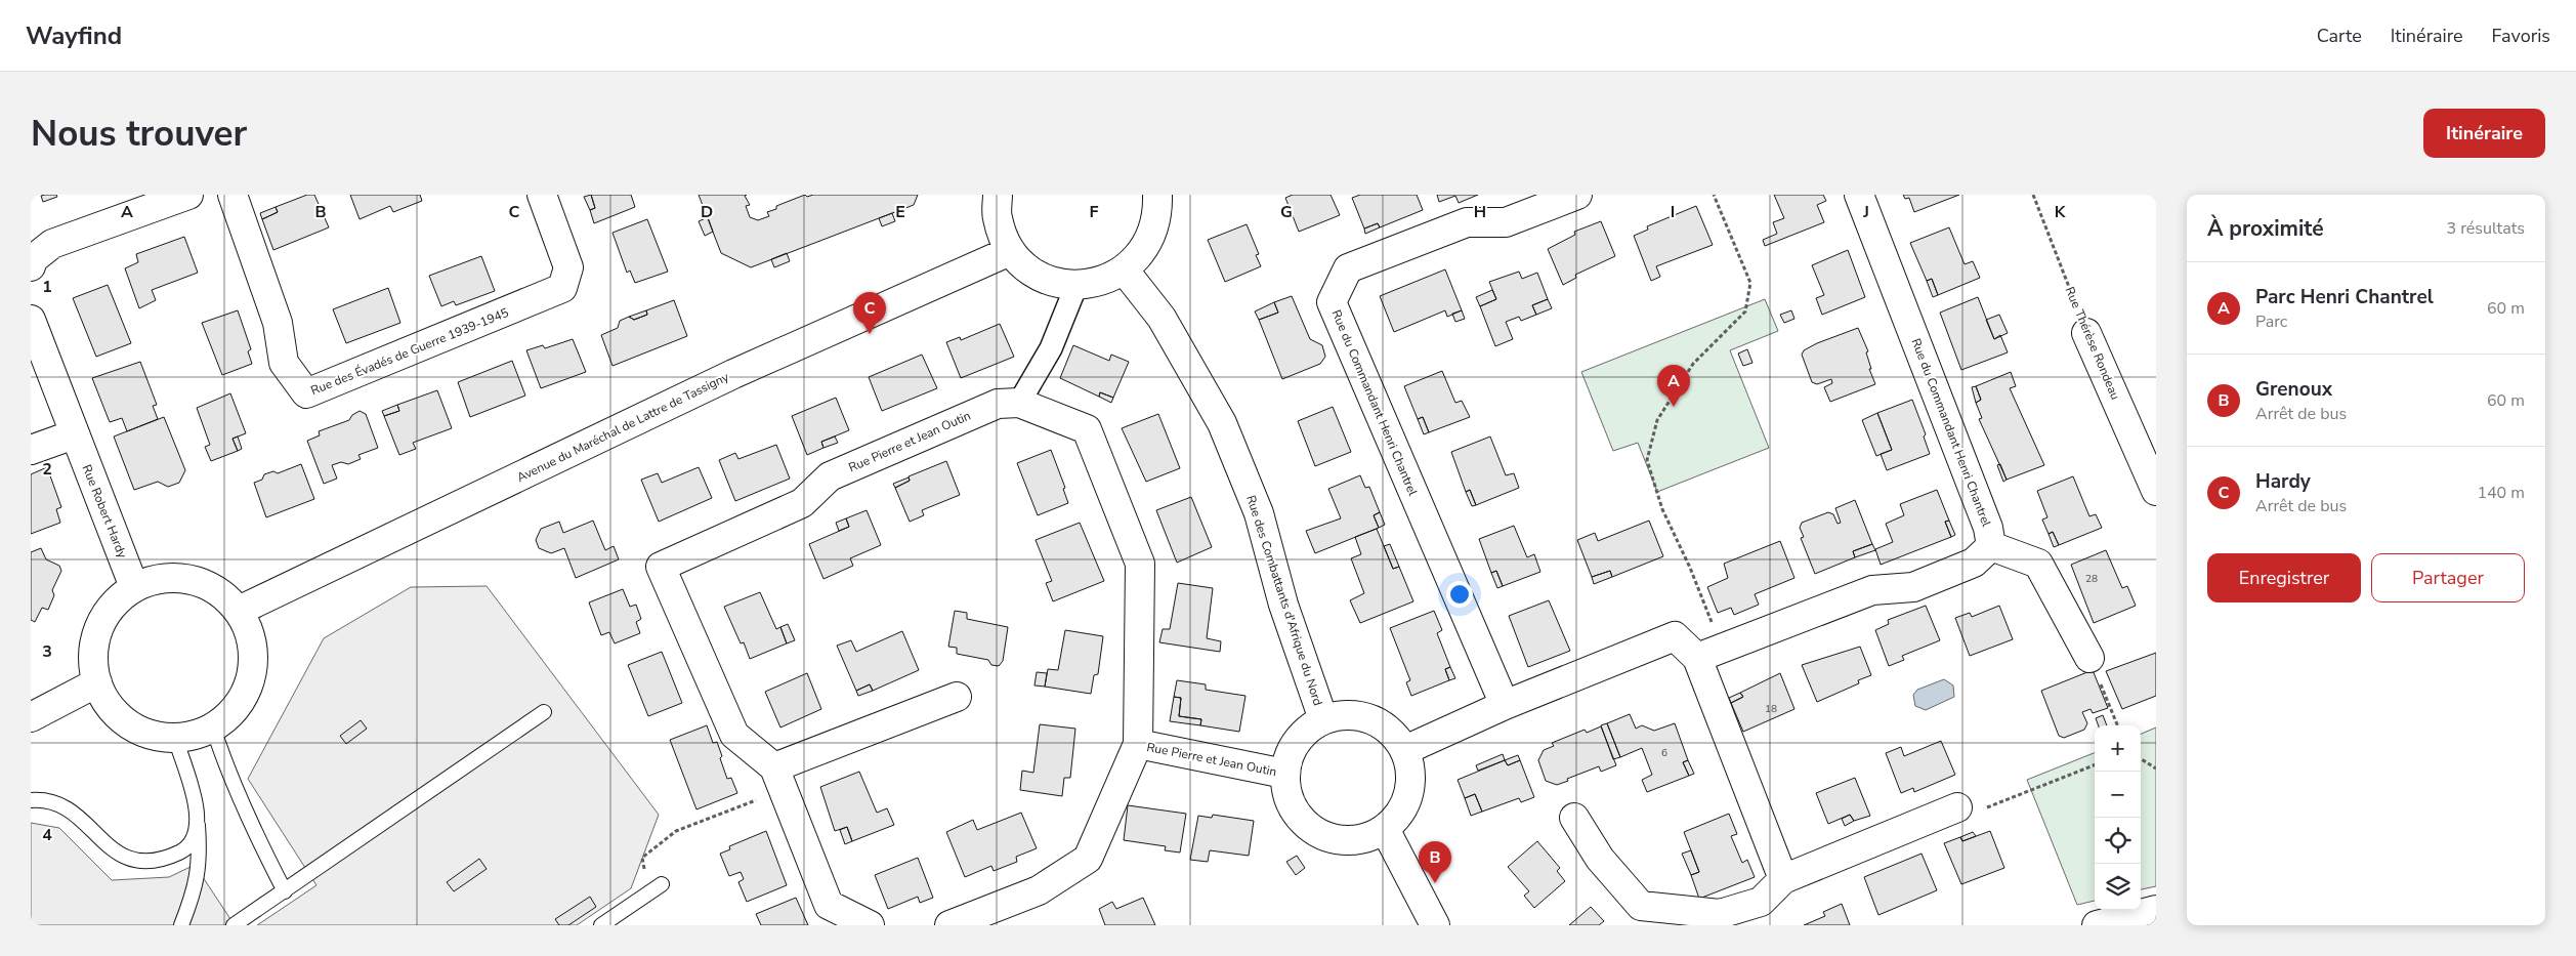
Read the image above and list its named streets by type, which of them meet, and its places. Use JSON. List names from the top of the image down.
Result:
{
  "streets": {
    "street": [
      "Rue Thérèse Rondeau",
      "Rue des Évadés de Guerre 1939-1945",
      "Rue du Commandant Henri Chantrel",
      "Avenue du Maréchal de Lattre de Tassigny",
      "Rue Pierre et Jean Outin",
      "Rue Robert Hardy",
      "Rue des Combattants d'Afrique du Nord"
    ]
  },
  "crossings": [
    ["Avenue du Maréchal de Lattre de Tassigny", "Rue Robert Hardy"],
    ["Rue Pierre et Jean Outin", "Rue des Combattants d'Afrique du Nord"]
  ],
  "house_numbers": ["28", "18", "6"],
  "page": {
    "header": "Wayfind",
    "nav": ["Carte", "Itinéraire", "Favoris"],
    "buttons": [
      "Itinéraire",
      ["Enregistrer", "Partager"]
    ],
    "title": "Nous trouver",
    "heading": ["À proximité", "3 résultats"],
    "list": [
      {
        "mark": "A",
        "name": "Parc Henri Chantrel",
        "note": "Parc",
        "value": "60 m"
      },
      {
        "mark": "B",
        "name": "Grenoux",
        "note": "Arrêt de bus",
        "value": "60 m"
      },
      {
        "mark": "C",
        "name": "Hardy",
        "note": "Arrêt de bus",
        "value": "140 m"
      }
    ],
    "pins": ["C", "A", "B"],
    "map_buttons": ["+", "−"]
  },
  "grid": {
    "columns": [
      "A",
      "B",
      "C",
      "D",
      "E",
      "F",
      "G",
      "H",
      "I",
      "J",
      "K"
    ],
    "rows": [
      "1",
      "2",
      "3",
      "4"
    ]
  }
}
